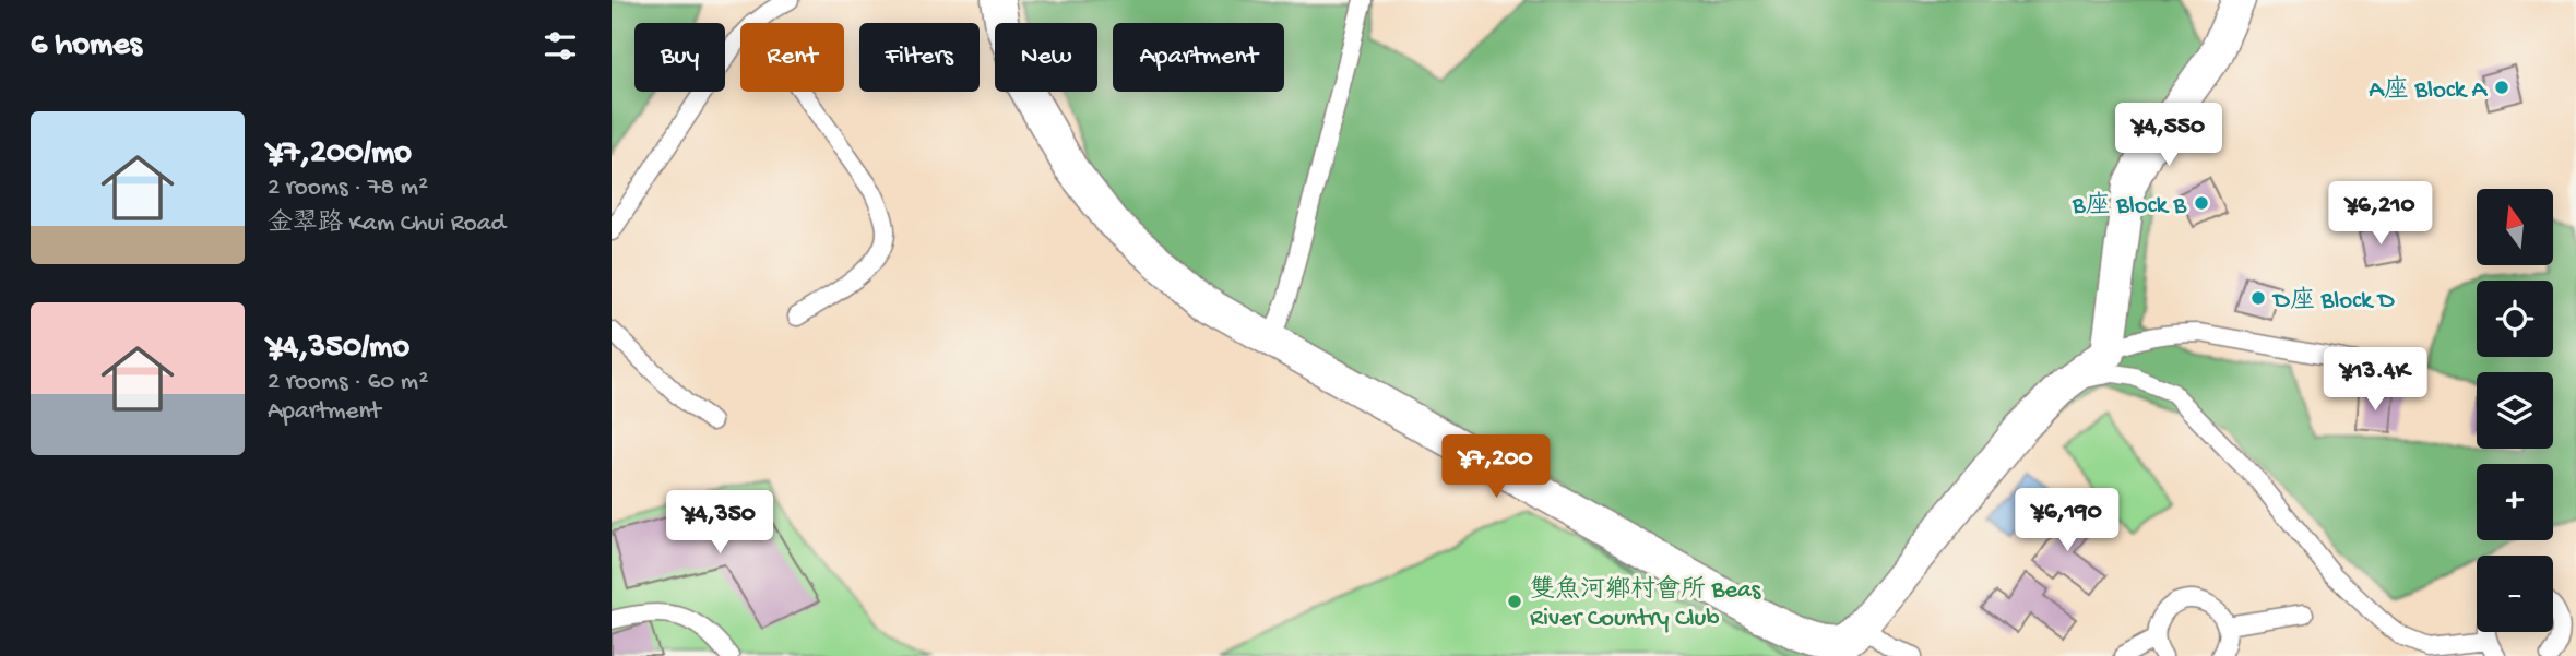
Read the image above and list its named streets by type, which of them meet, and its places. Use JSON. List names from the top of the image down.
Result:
{
  "places": [
    "A座 Block A",
    "B座 Block B",
    "D座 Block D",
    "雙魚河鄉村會所 Beas River Country Club"
  ],
  "north": "top",
  "page": {
    "heading": "6 homes",
    "chip": [
      "Buy",
      "Rent",
      "Filters",
      "New",
      "Apartment"
    ],
    "list": [
      {
        "name": "¥7,200/mo",
        "note": "2 rooms · 78 m² · 金翠路 Kam Chui Road"
      },
      {
        "name": "¥4,350/mo",
        "note": "2 rooms · 60 m² · Apartment"
      }
    ],
    "price": [
      "¥4,550",
      "¥6,210",
      "¥13.4K",
      "¥7,200",
      "¥6,190",
      "¥4,350"
    ],
    "map_buttons": ["+", "−"]
  }
}
